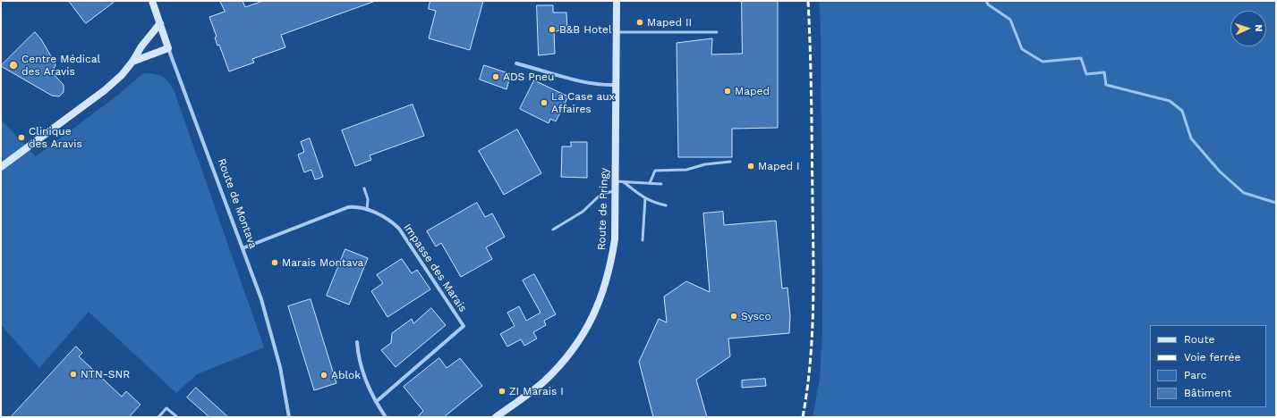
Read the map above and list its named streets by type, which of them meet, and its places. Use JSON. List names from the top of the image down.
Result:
{
  "streets": {
    "street": ["Route de Montava", "Route de Pringy", "Impasse des Marais"]
  },
  "crossings": [
    ["Route de Montava", "Impasse des Marais"]
  ],
  "places": [
    "Maped II",
    "B&B Hotel",
    "Centre Médical des Aravis",
    "ADS Pneu",
    "Maped",
    "La Case aux Affaires",
    "Clinique des Aravis",
    "Maped I",
    "Marais Montava",
    "Sysco",
    "NTN-SNR",
    "Ablok",
    "ZI Marais I"
  ],
  "legend": [
    "Route",
    "Voie ferrée",
    "Parc",
    "Bâtiment"
  ],
  "north": "right"
}
